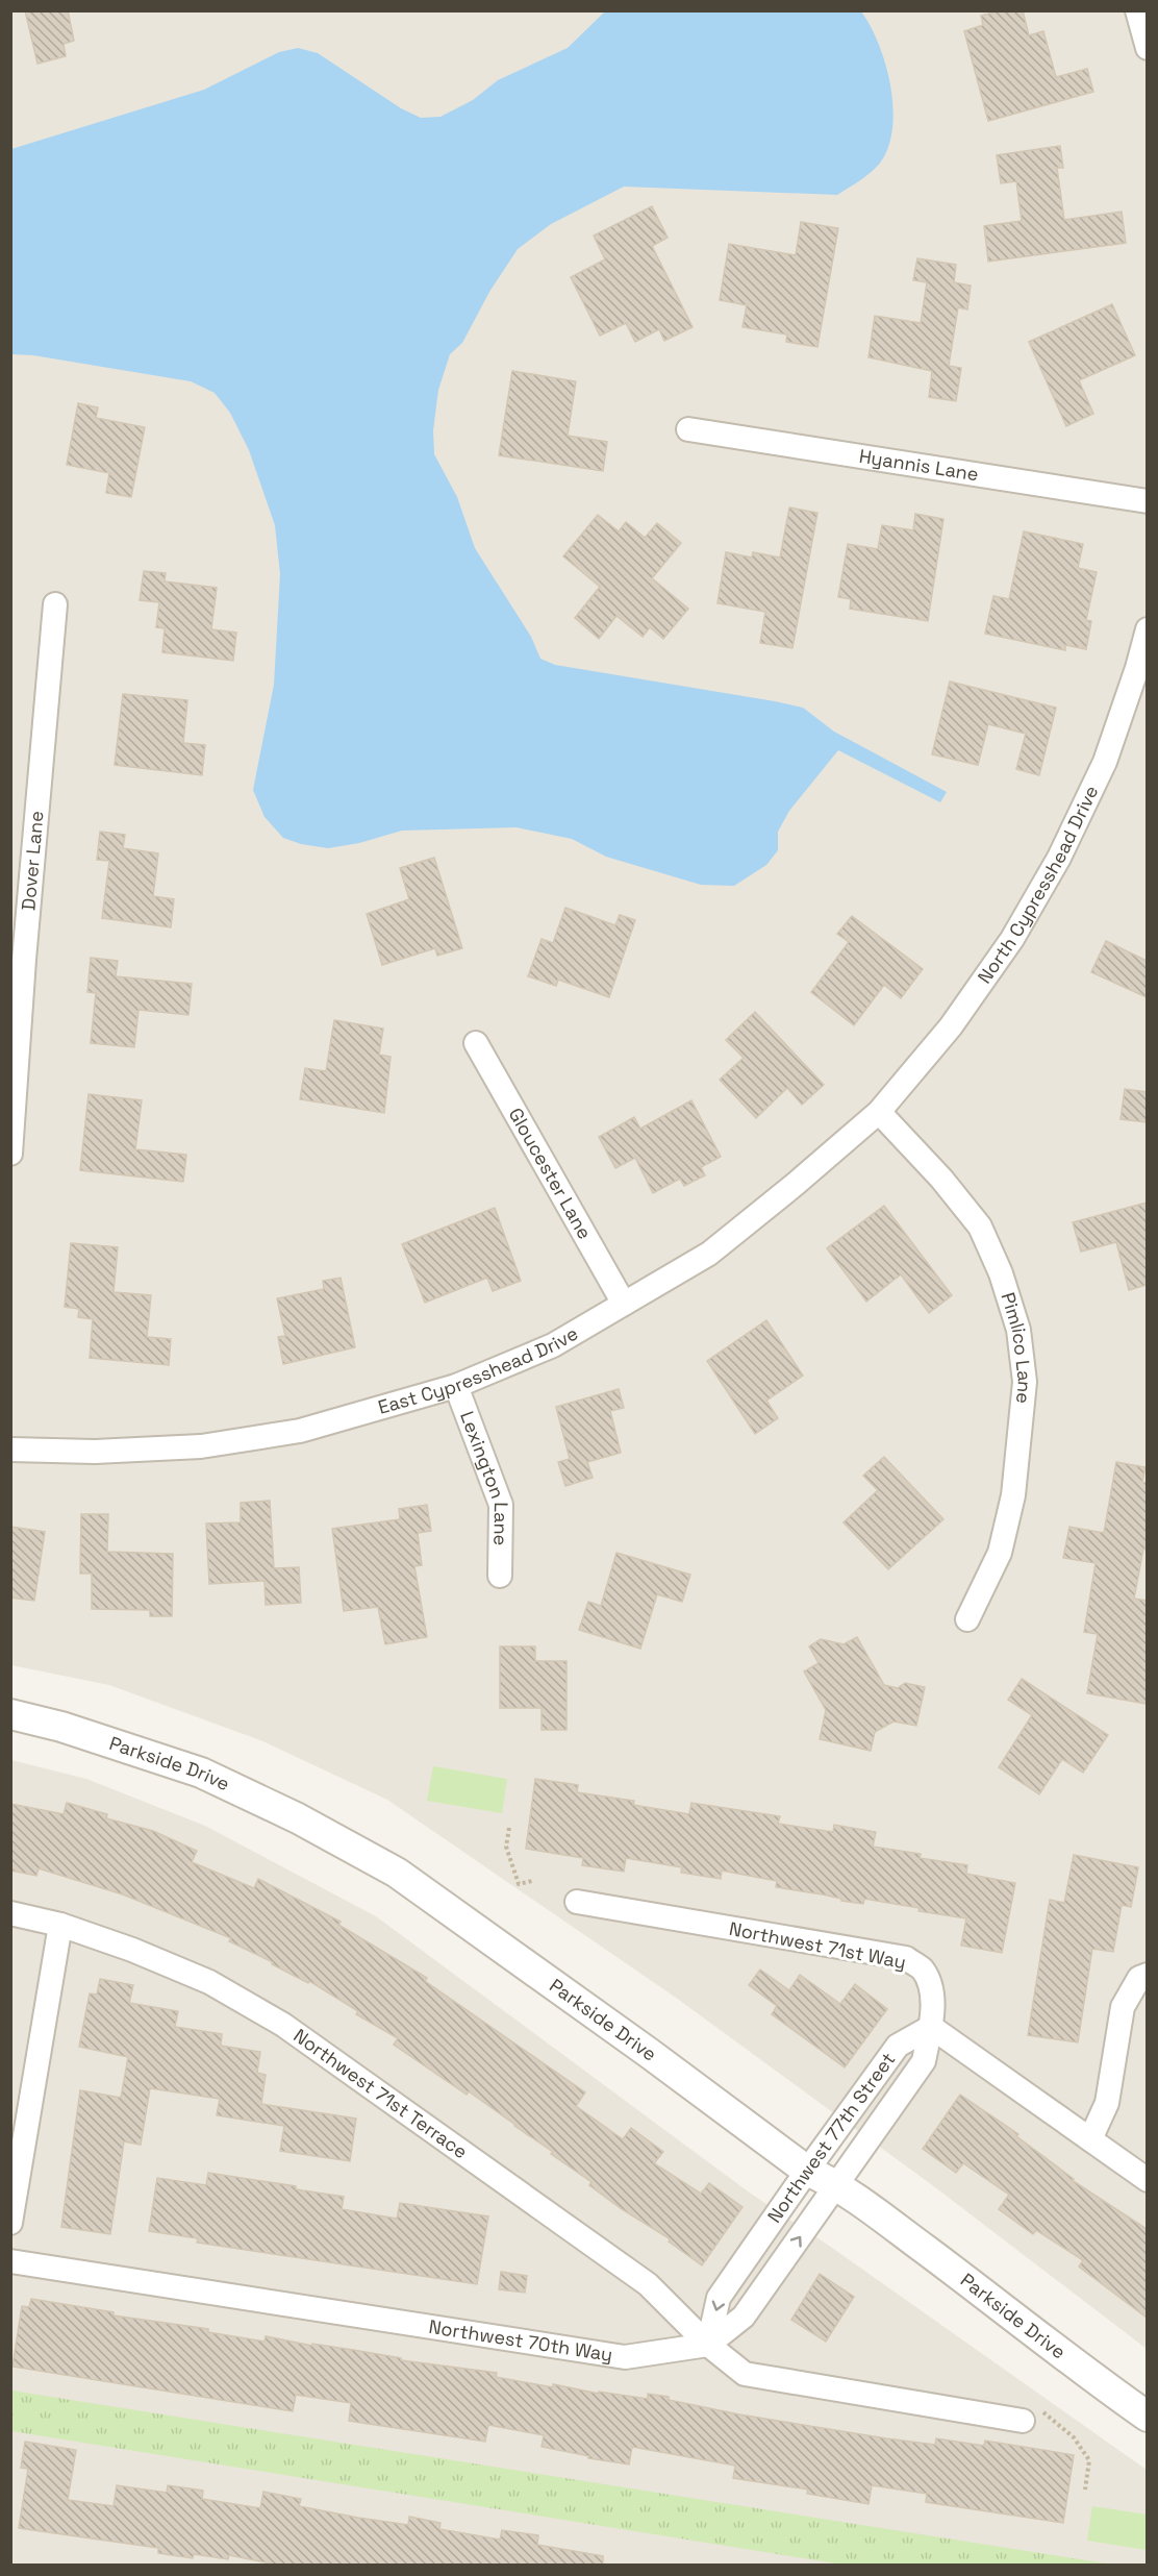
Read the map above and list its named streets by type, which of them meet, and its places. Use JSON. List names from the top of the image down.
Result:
{
  "streets": {
    "street": [
      "Hyannis Lane",
      "Dover Lane",
      "North Cypresshead Drive",
      "Gloucester Lane",
      "Pimlico Lane",
      "East Cypresshead Drive",
      "Lexington Lane",
      "Parkside Drive",
      "Northwest 71st Way",
      "Northwest 71st Terrace",
      "Northwest 77th Street",
      "Northwest 70th Way"
    ]
  },
  "crossings": [
    ["North Cypresshead Drive", "Pimlico Lane"],
    ["North Cypresshead Drive", "East Cypresshead Drive"],
    ["Gloucester Lane", "East Cypresshead Drive"],
    ["Pimlico Lane", "East Cypresshead Drive"],
    ["East Cypresshead Drive", "Lexington Lane"],
    ["Parkside Drive", "Northwest 77th Street"],
    ["Northwest 71st Way", "Northwest 77th Street"],
    ["Northwest 71st Terrace", "Northwest 77th Street"],
    ["Northwest 71st Terrace", "Northwest 70th Way"],
    ["Northwest 77th Street", "Northwest 70th Way"]
  ]
}
